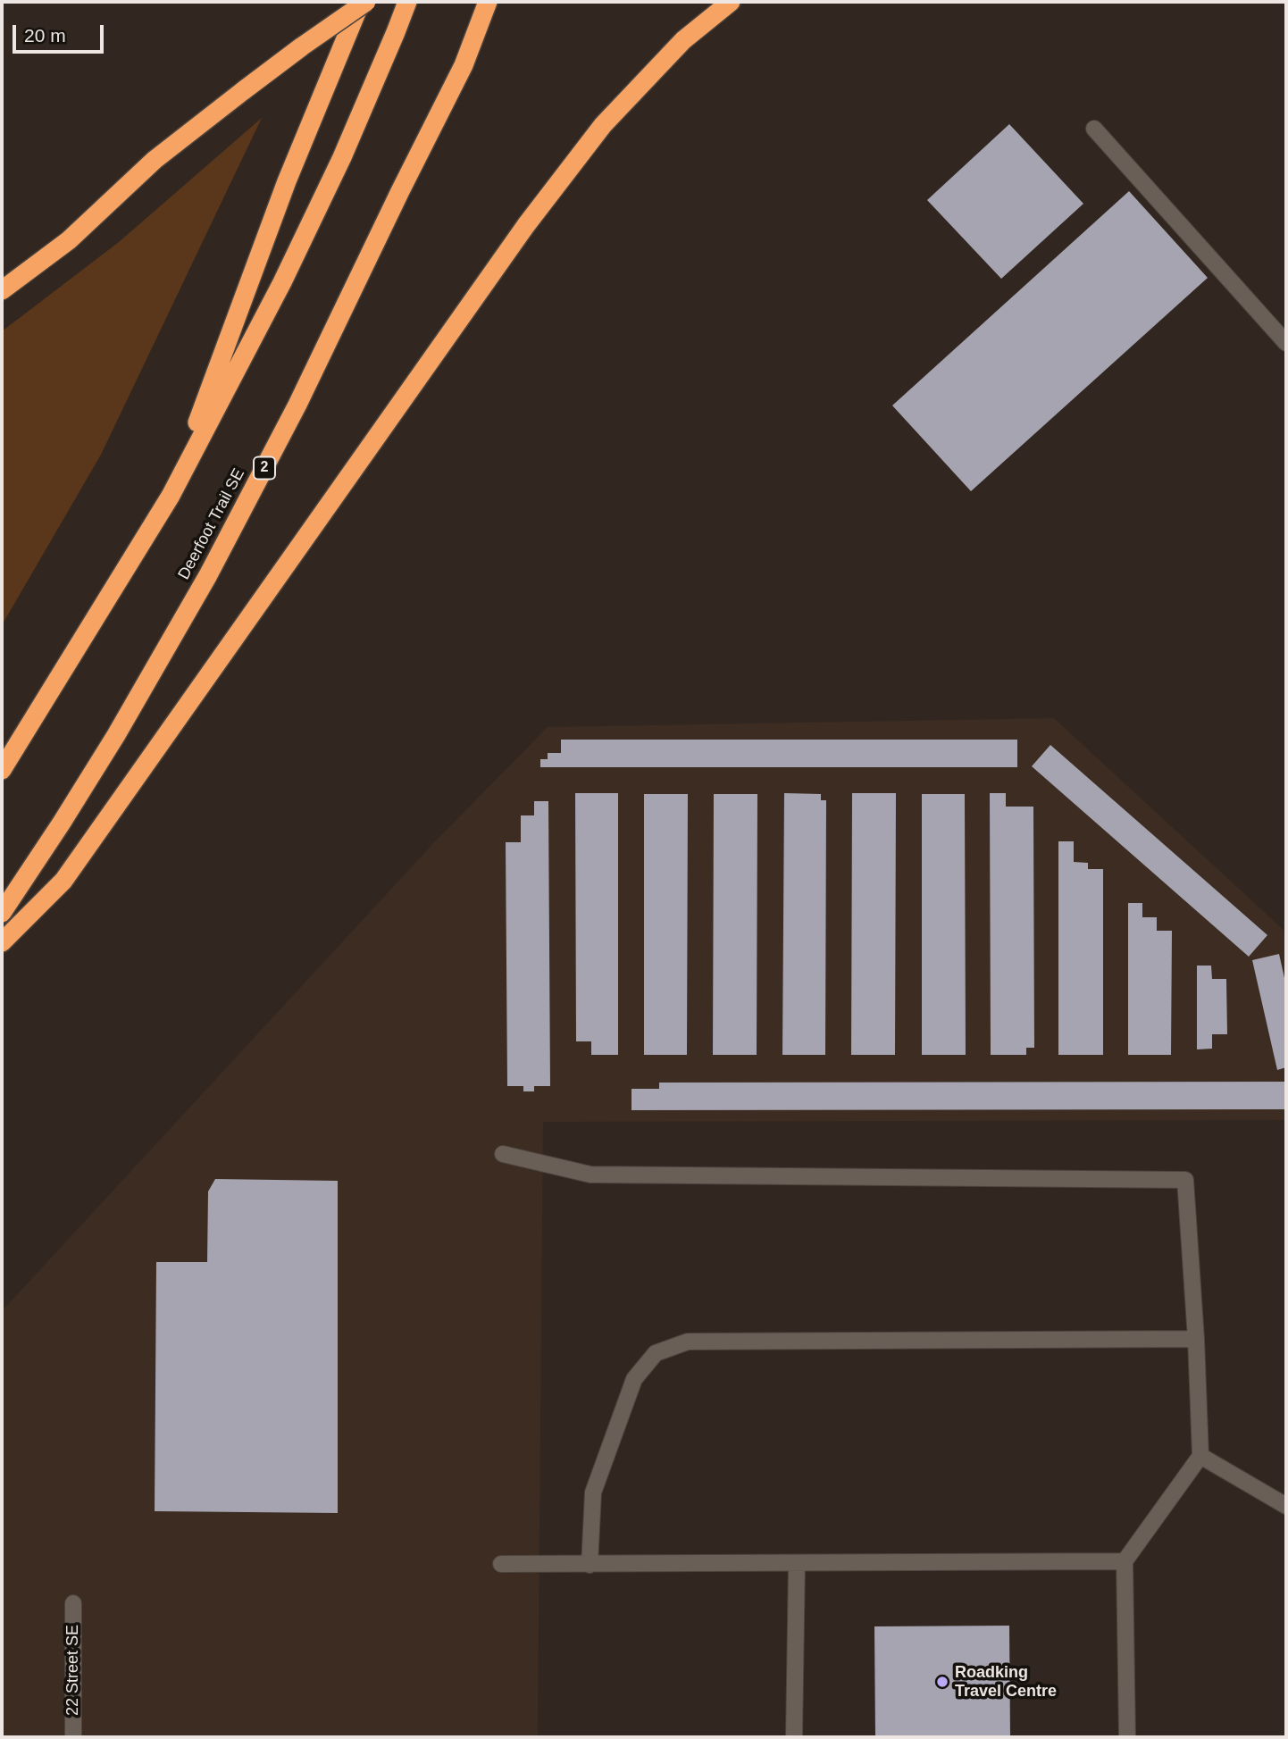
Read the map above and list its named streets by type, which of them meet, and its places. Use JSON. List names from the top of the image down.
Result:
{
  "streets": {
    "highway": ["2", "Deerfoot Trail SE"],
    "street": ["22 Street SE"]
  },
  "places": ["Roadking Travel Centre"],
  "scale_bar": "20 m"
}
